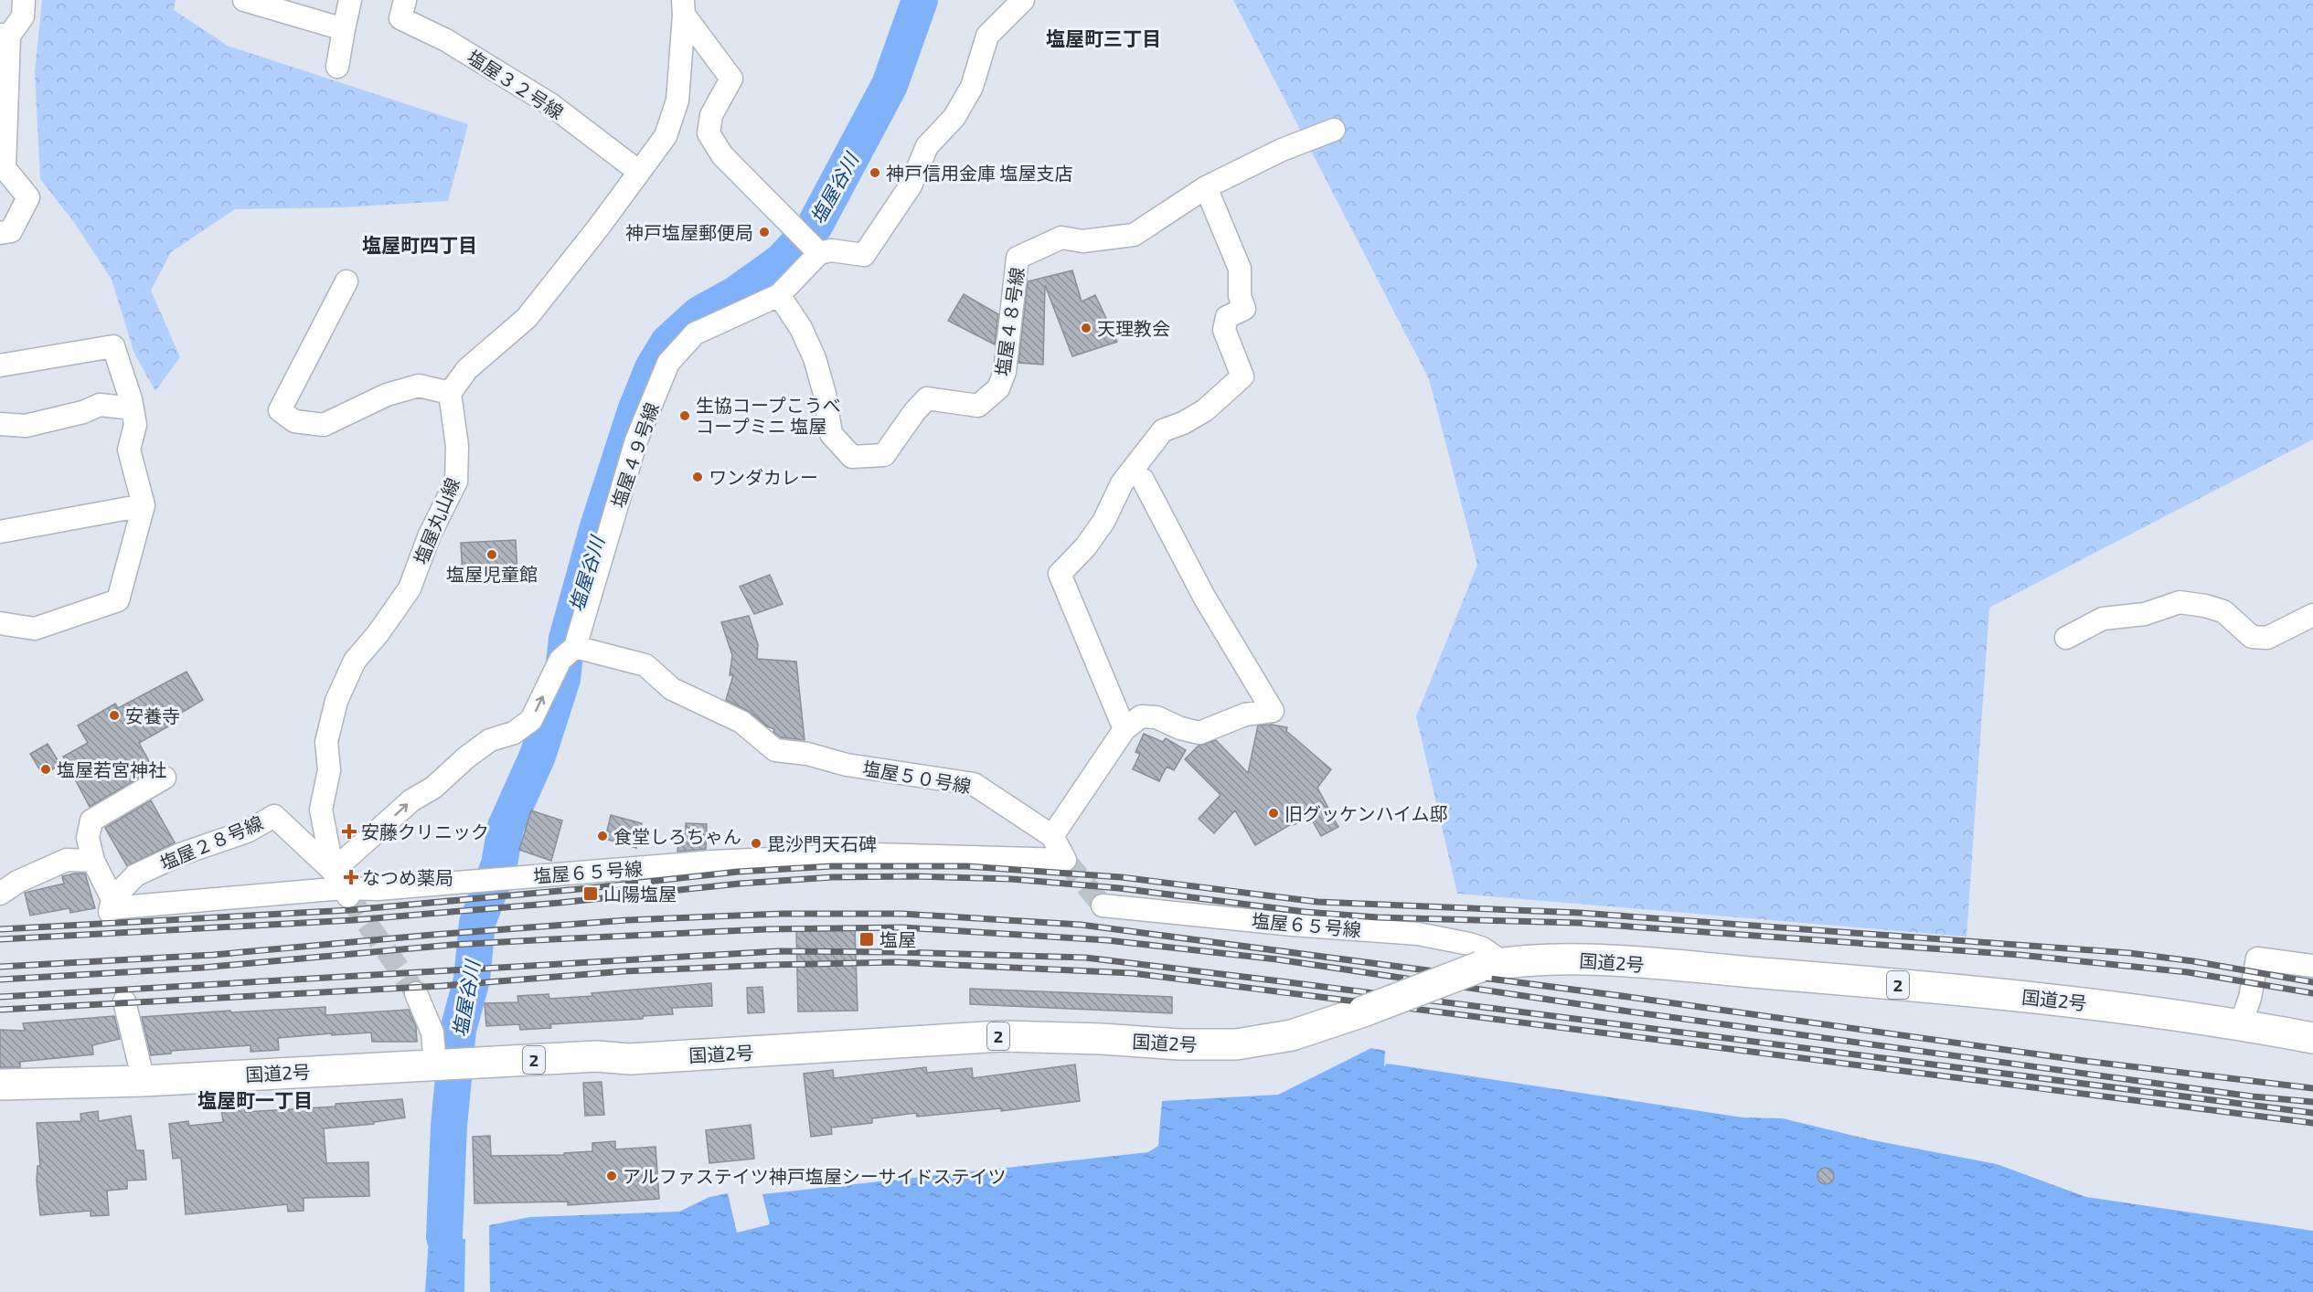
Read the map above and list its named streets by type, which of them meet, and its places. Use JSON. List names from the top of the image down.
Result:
{
  "streets": {
    "highway": ["国道2号", "2"],
    "street": [
      "塩屋３２号線",
      "塩屋４８号線",
      "塩屋４９号線",
      "塩屋丸山線",
      "塩屋５０号線",
      "塩屋２８号線",
      "塩屋６５号線"
    ]
  },
  "crossings": [
    ["塩屋４８号線", "塩屋４９号線"],
    ["塩屋４９号線", "塩屋丸山線"],
    ["塩屋４９号線", "塩屋５０号線"],
    ["塩屋４９号線", "塩屋２８号線"],
    ["塩屋４９号線", "塩屋６５号線"],
    ["塩屋丸山線", "塩屋２８号線"],
    ["塩屋丸山線", "塩屋６５号線"],
    ["塩屋５０号線", "塩屋６５号線"],
    ["塩屋２８号線", "塩屋６５号線"],
    ["塩屋６５号線", "国道2号"]
  ],
  "one_way": ["塩屋４９号線"],
  "districts": ["塩屋町三丁目", "塩屋町四丁目", "塩屋町一丁目"],
  "water": ["塩屋谷川"],
  "places": {
    "other": [
      "神戸信用金庫 塩屋支店",
      "神戸塩屋郵便局",
      "天理教会",
      "生協コープこうべ コープミニ 塩屋",
      "ワンダカレー",
      "塩屋児童館",
      "安養寺",
      "塩屋若宮神社",
      "旧グッケンハイム邸",
      "食堂しろちゃん",
      "毘沙門天石碑",
      "アルファステイツ神戸塩屋シーサイドステイツ"
    ],
    "health": ["安藤クリニック", "なつめ薬局"],
    "transit": ["山陽塩屋", "塩屋"]
  }
}
